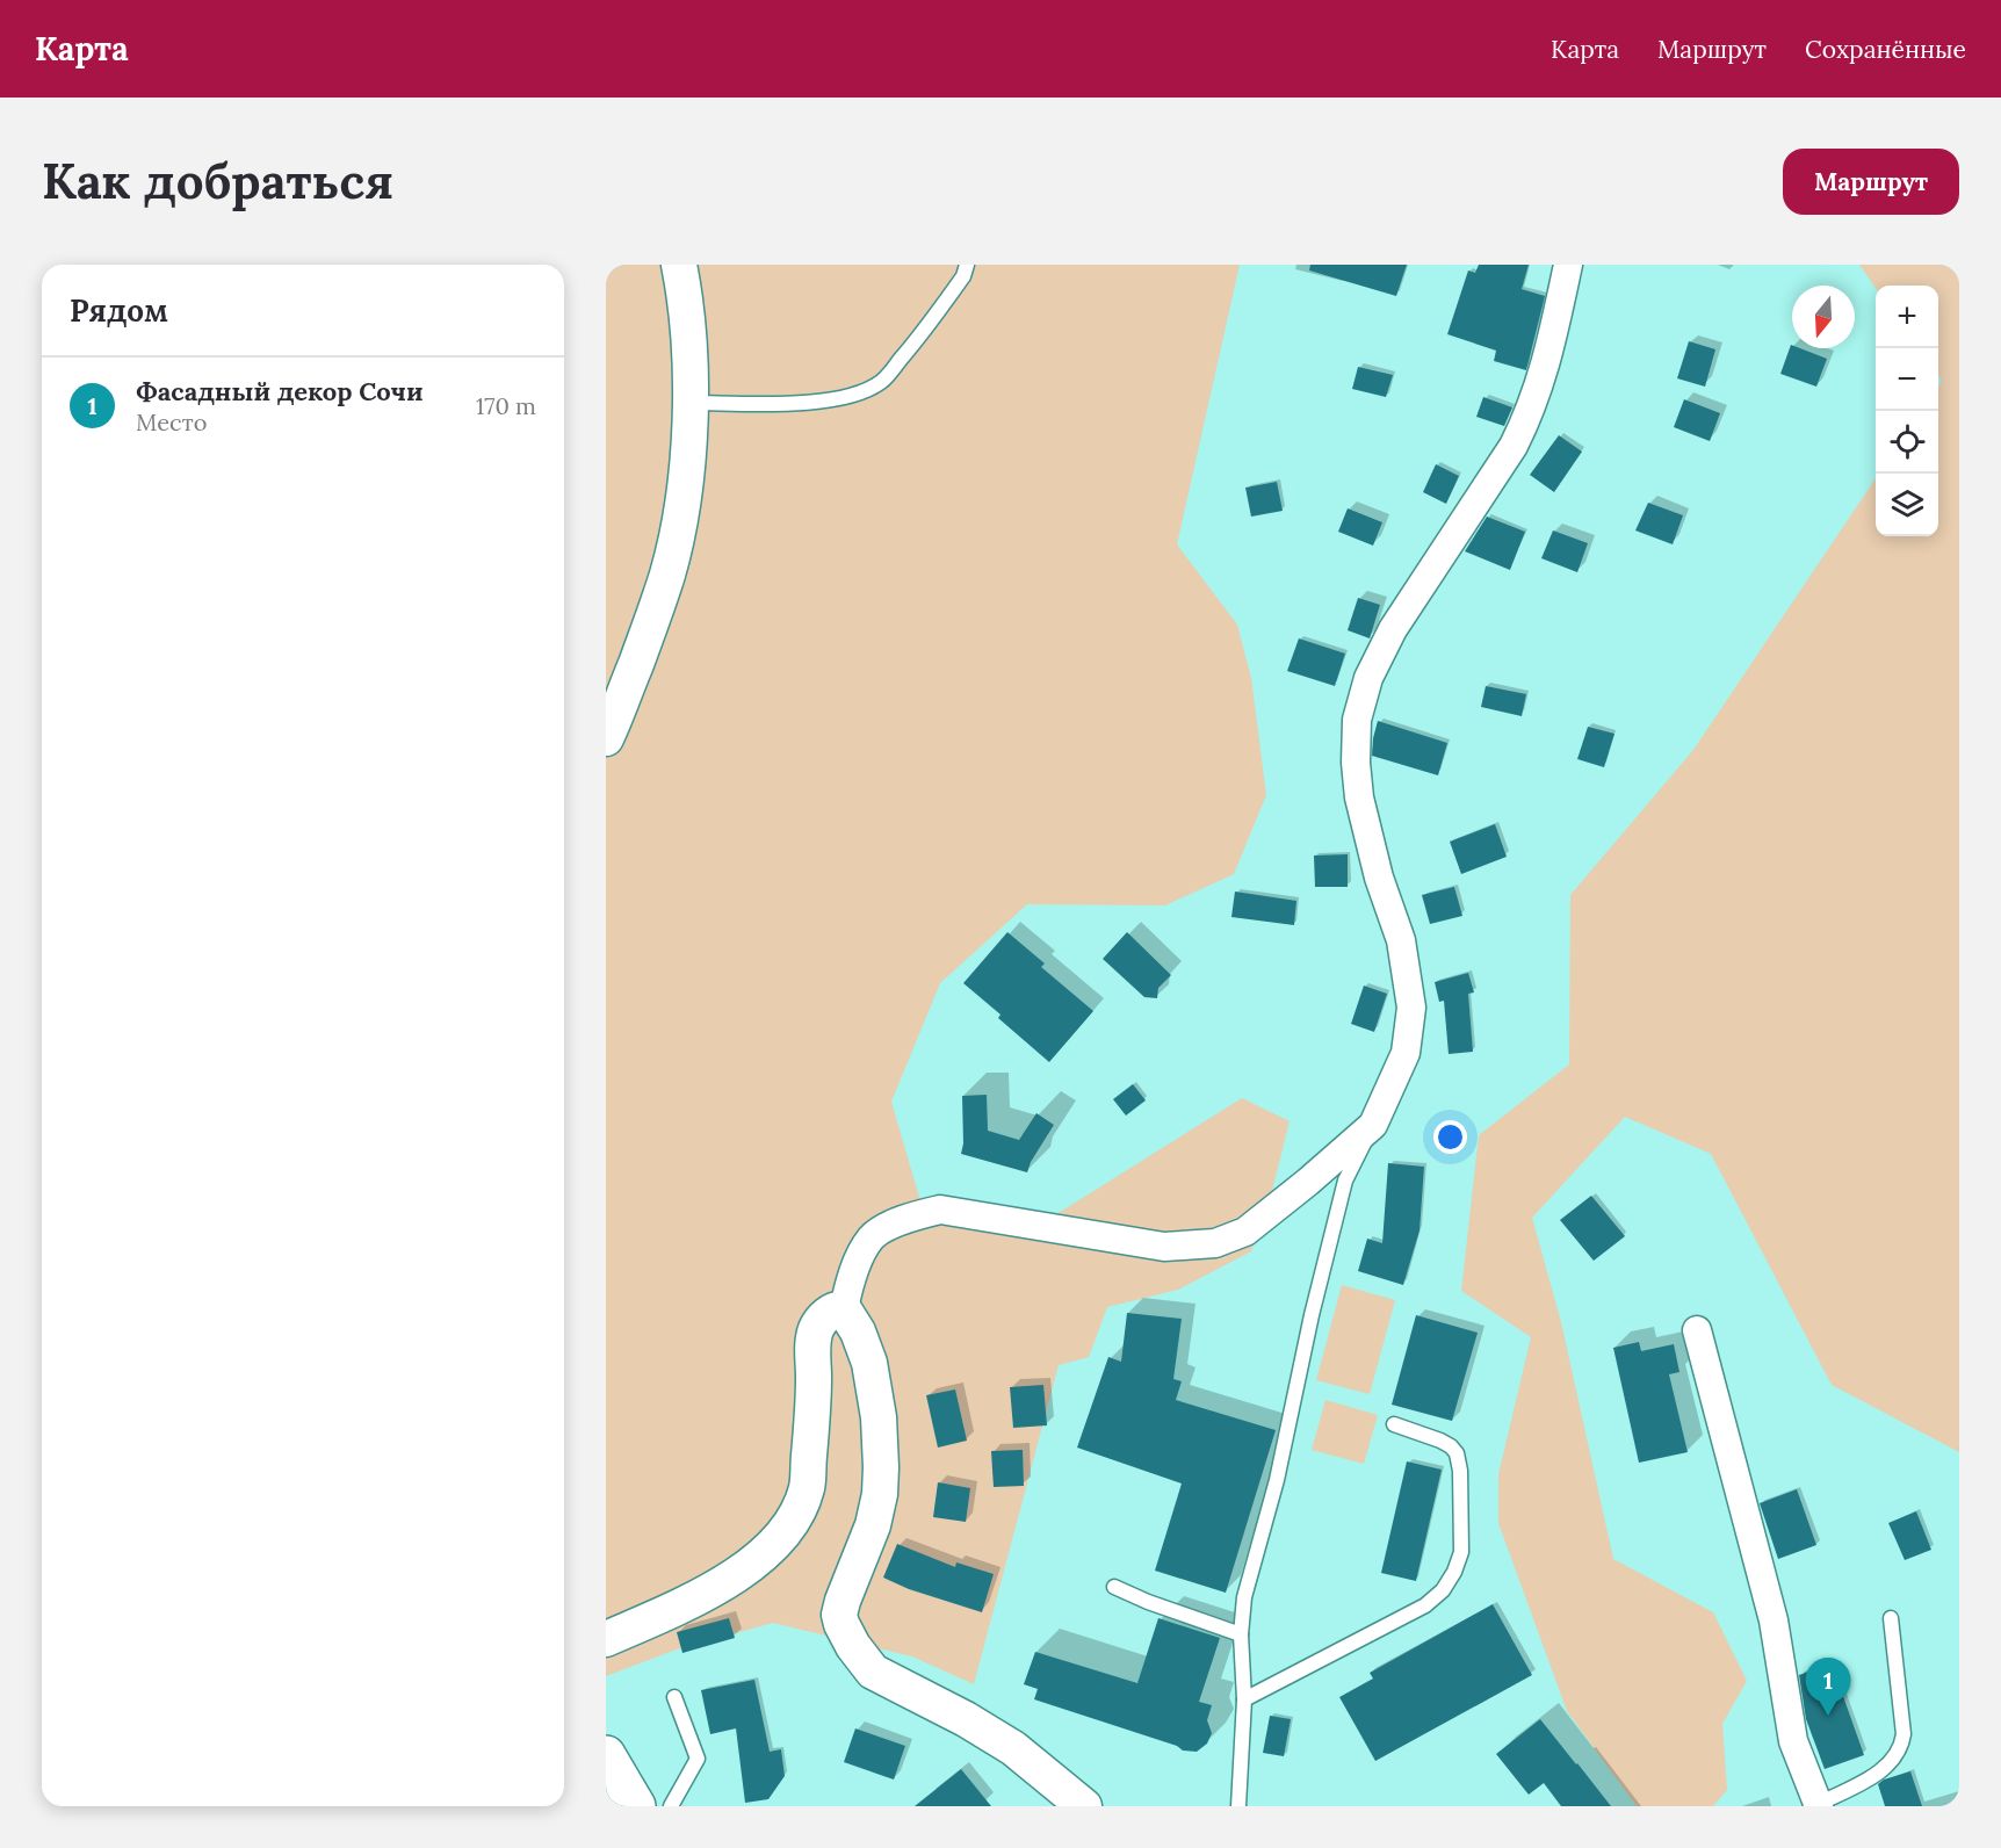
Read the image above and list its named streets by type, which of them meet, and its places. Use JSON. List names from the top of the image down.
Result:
{
  "north": "bottom",
  "page": {
    "header": "Карта",
    "nav": ["Карта", "Маршрут", "Сохранённые"],
    "buttons": "Маршрут",
    "title": "Как добраться",
    "heading": "Рядом",
    "map_buttons": ["+", "−"],
    "list": [
      {
        "mark": "1",
        "name": "Фасадный декор Сочи",
        "note": "Место",
        "value": "170 m"
      }
    ],
    "pins": "1"
  }
}
